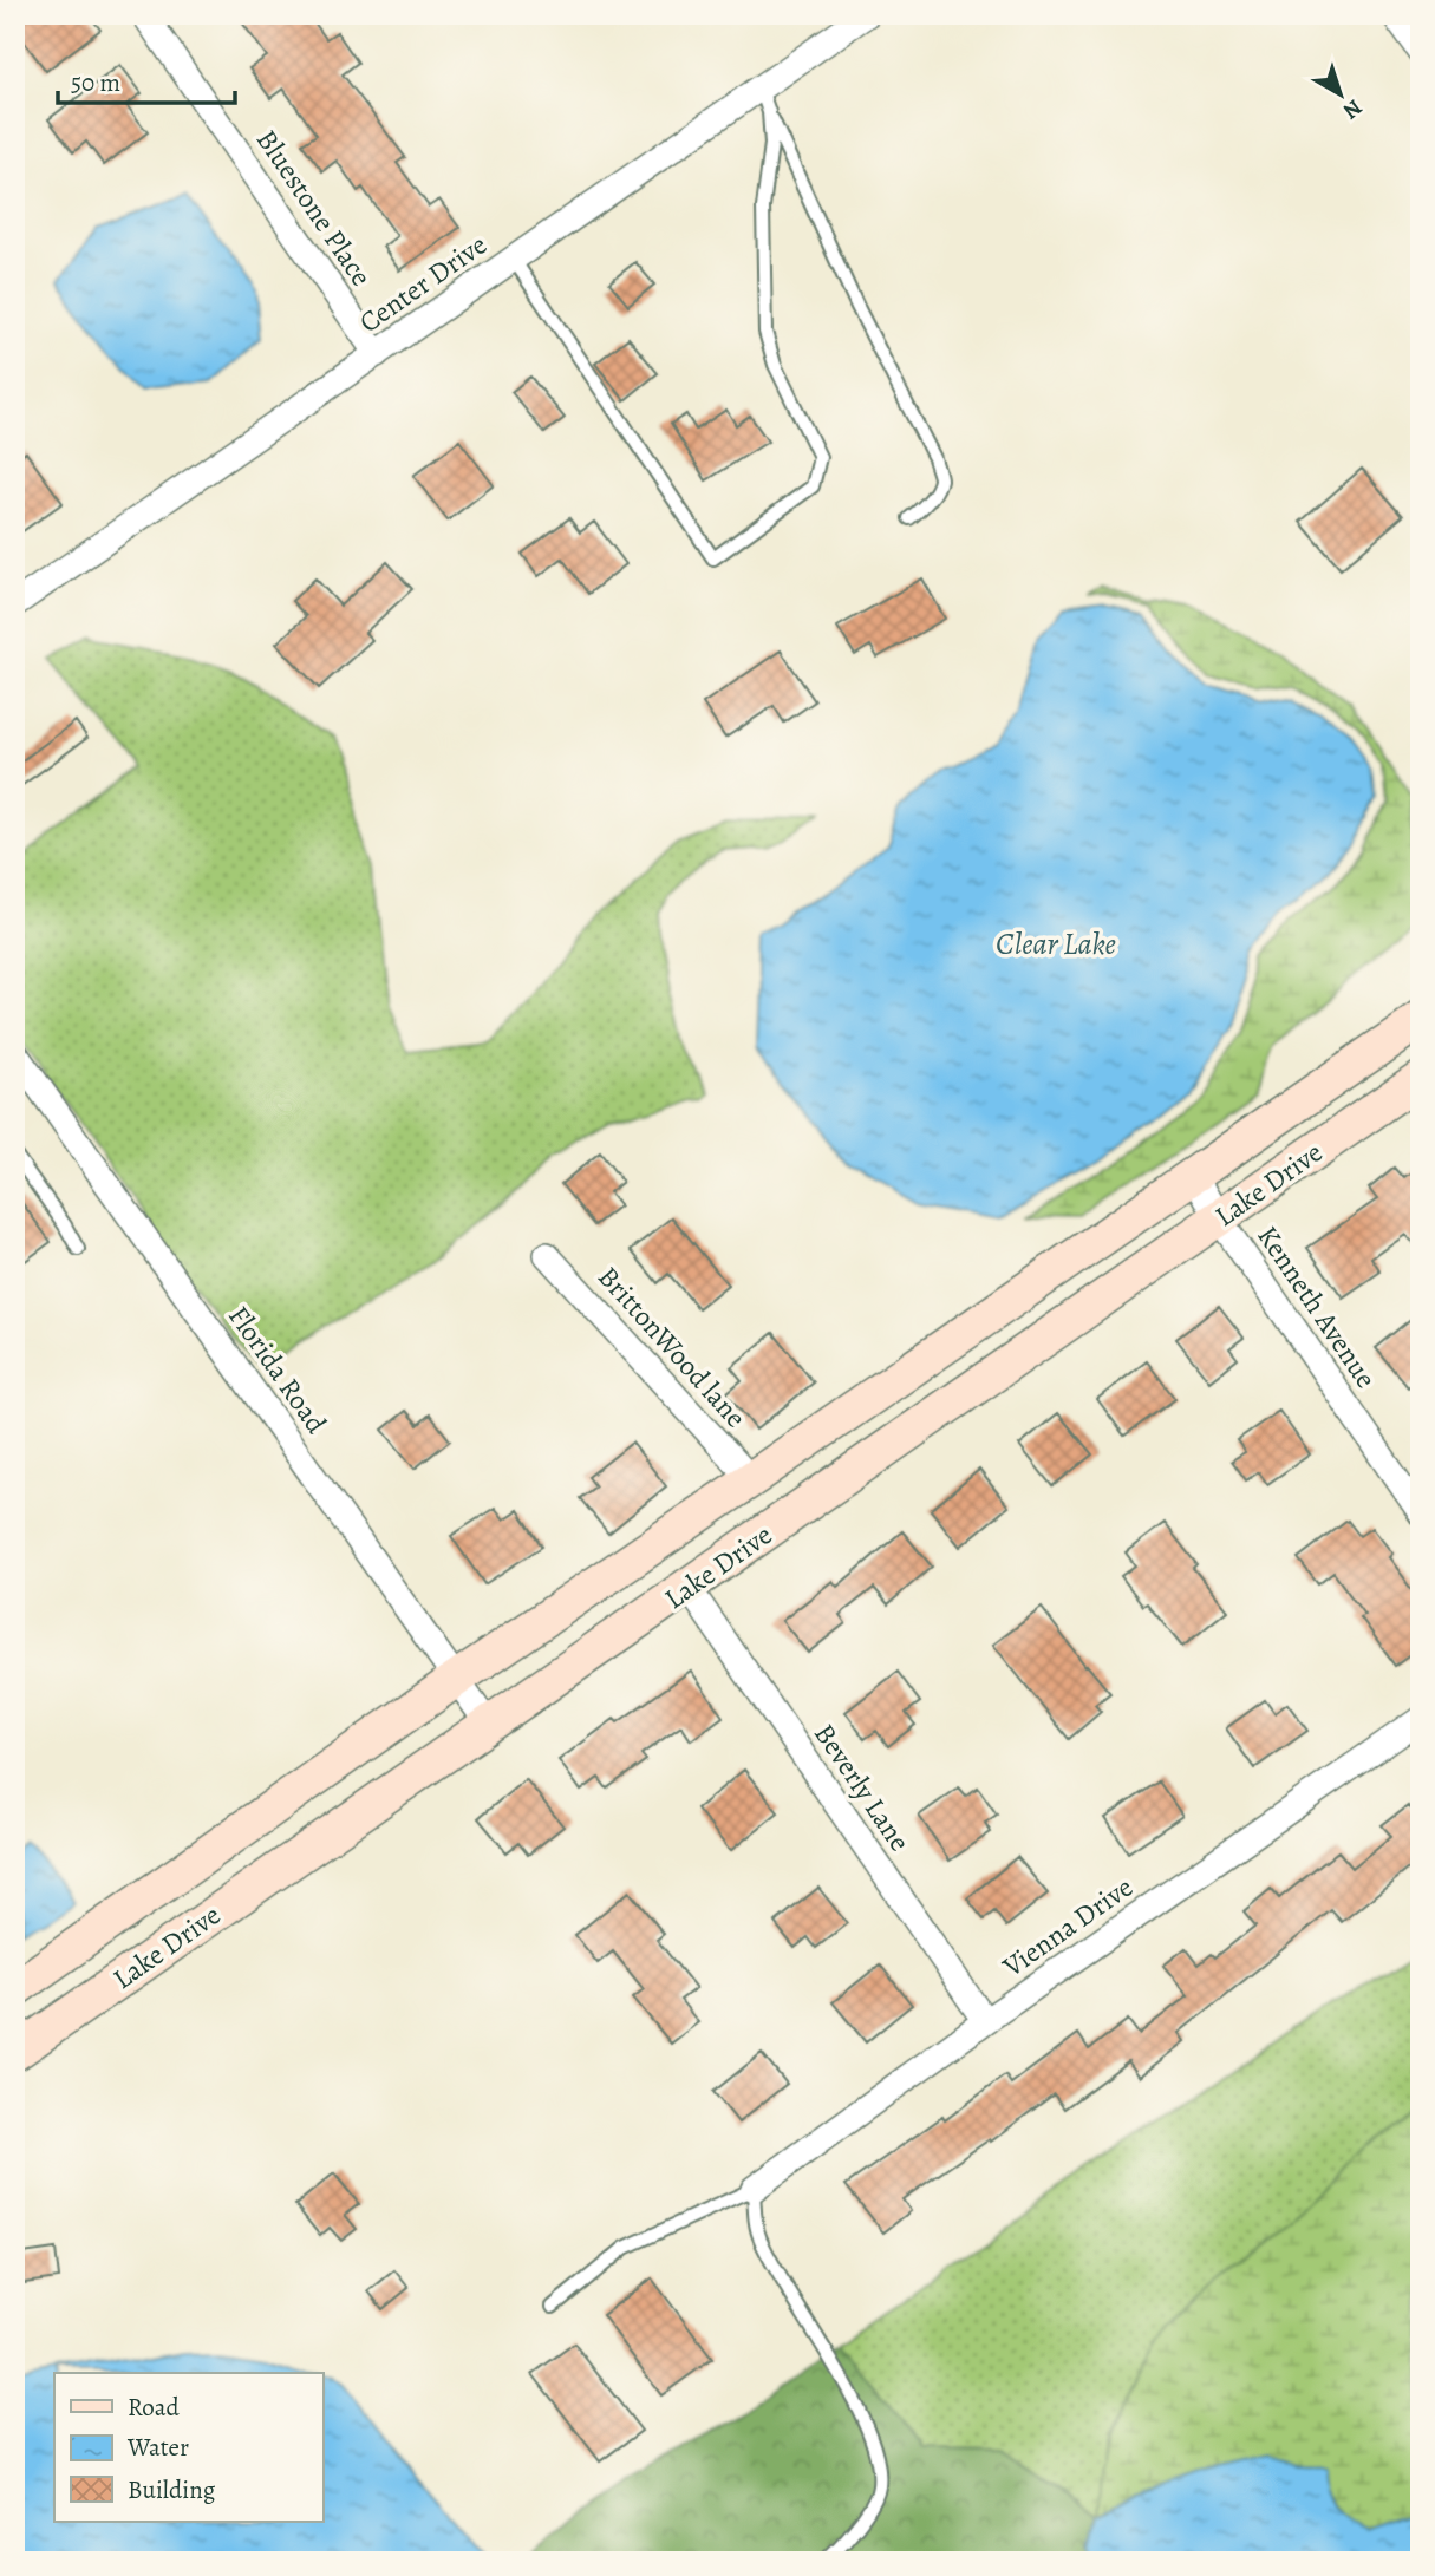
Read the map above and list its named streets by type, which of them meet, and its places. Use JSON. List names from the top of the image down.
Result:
{
  "streets": {
    "main road": ["Lake Drive"],
    "street": [
      "Bluestone Place",
      "Center Drive",
      "Kenneth Avenue",
      "BrittonWood lane",
      "Florida Road",
      "Beverly Lane",
      "Vienna Drive"
    ]
  },
  "crossings": [
    ["Bluestone Place", "Center Drive"],
    ["Lake Drive", "Kenneth Avenue"],
    ["Lake Drive", "BrittonWood lane"],
    ["Lake Drive", "Florida Road"],
    ["Lake Drive", "Beverly Lane"],
    ["Beverly Lane", "Vienna Drive"]
  ],
  "water": ["Clear Lake"],
  "legend": ["Road", "Water", "Building"],
  "scale_bar": "50 m",
  "north": "bottom right"
}
